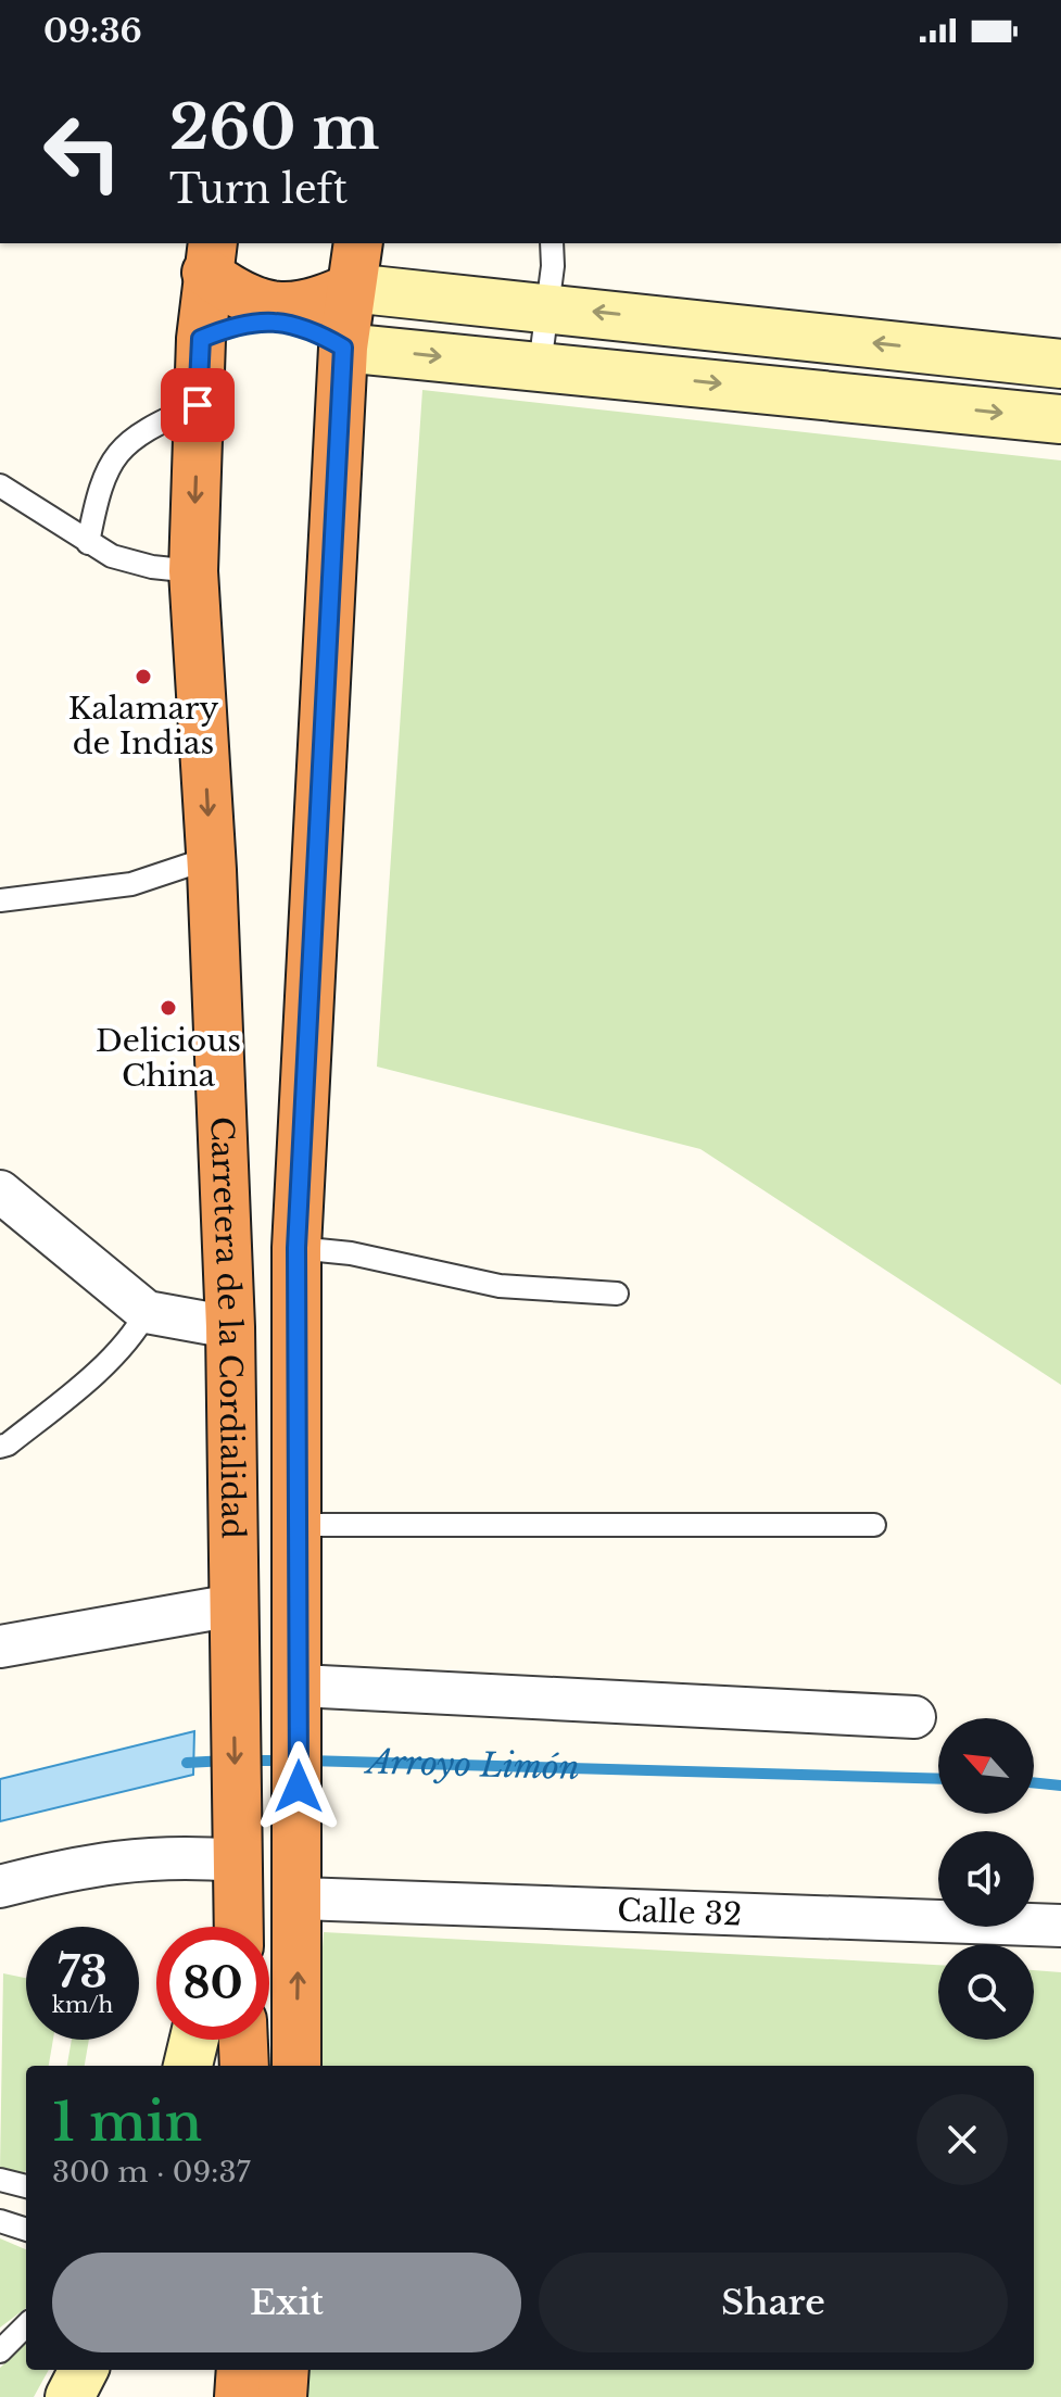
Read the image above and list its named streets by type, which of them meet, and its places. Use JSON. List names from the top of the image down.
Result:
{
  "streets": {
    "highway": ["Carretera de la Cordialidad"],
    "street": ["Calle 32"]
  },
  "water": ["Arroyo Limón"],
  "places": ["Kalamary de Indias", "Delicious China"],
  "north": "top left",
  "page": {
    "status": "09:36",
    "turn": ["260 m", "Turn left"],
    "speed": "73 km/h",
    "limit": "80",
    "heading": ["1 min", "300 m · 09:37"],
    "buttons": ["Exit", "Share"]
  }
}
